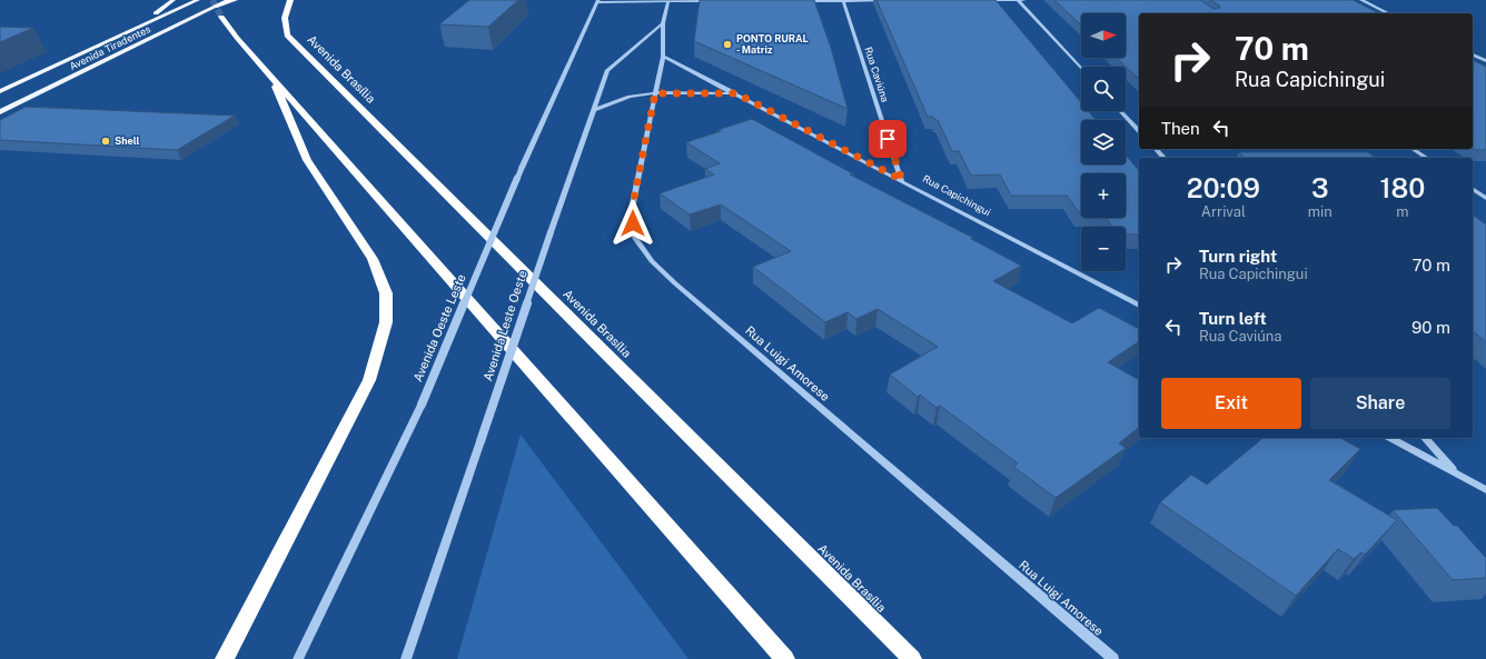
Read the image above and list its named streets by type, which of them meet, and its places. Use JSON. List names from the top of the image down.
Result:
{
  "streets": {
    "highway": ["Avenida Brasília"],
    "main road": ["Avenida Tiradentes"],
    "street": [
      "Rua Caviúna",
      "Rua Capichingui",
      "Avenida Leste Oeste",
      "Avenida Oeste Leste",
      "Rua Luigi Amorese"
    ]
  },
  "crossings": [
    ["Rua Caviúna", "Rua Capichingui"],
    ["Rua Capichingui", "Avenida Leste Oeste"],
    ["Rua Capichingui", "Rua Luigi Amorese"],
    ["Avenida Leste Oeste", "Rua Luigi Amorese"]
  ],
  "places": ["PONTO RURAL - Matriz", "Shell"],
  "north": "right",
  "page": {
    "map_buttons": ["+", "−"],
    "turn": ["70 m", "Rua Capichingui"],
    "then": "Then",
    "eta": [
      "20:09",
      "Arrival",
      "3",
      "min",
      "180",
      "m"
    ],
    "list": [
      {
        "name": "Turn right",
        "note": "Rua Capichingui",
        "value": "70 m"
      },
      {
        "name": "Turn left",
        "note": "Rua Caviúna",
        "value": "90 m"
      }
    ],
    "buttons": ["Exit", "Share"]
  }
}
